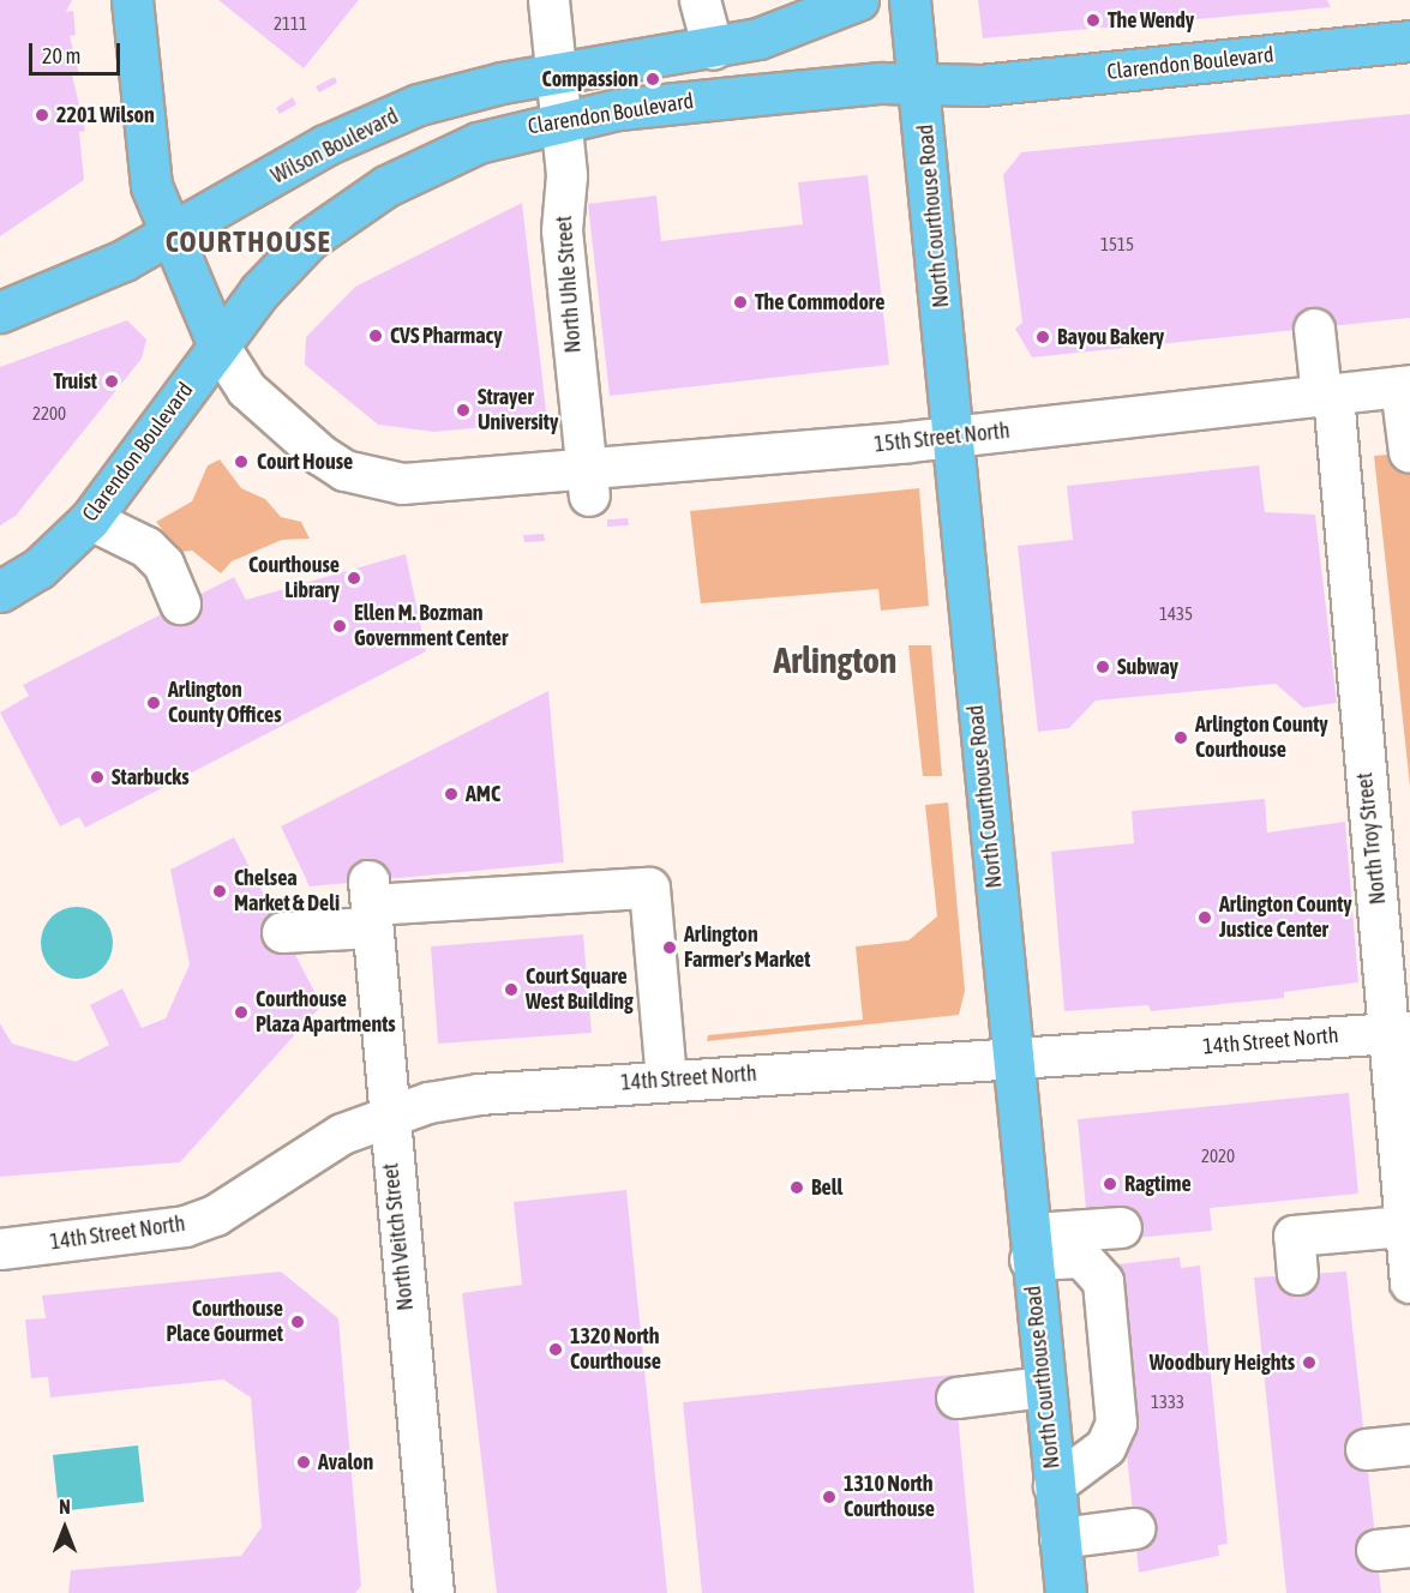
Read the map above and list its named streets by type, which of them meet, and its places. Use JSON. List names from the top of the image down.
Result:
{
  "streets": {
    "main road": ["Clarendon Boulevard", "Wilson Boulevard", "North Courthouse Road"],
    "street": [
      "North Uhle Street",
      "15th Street North",
      "North Troy Street",
      "14th Street North",
      "North Veitch Street"
    ]
  },
  "crossings": [
    ["Clarendon Boulevard", "North Courthouse Road"],
    ["Clarendon Boulevard", "North Uhle Street"],
    ["Clarendon Boulevard", "15th Street North"],
    ["Wilson Boulevard", "North Uhle Street"],
    ["North Courthouse Road", "15th Street North"],
    ["North Courthouse Road", "14th Street North"],
    ["North Uhle Street", "15th Street North"],
    ["15th Street North", "North Troy Street"],
    ["North Troy Street", "14th Street North"],
    ["14th Street North", "North Veitch Street"]
  ],
  "districts": ["COURTHOUSE", "Arlington"],
  "places": [
    "The Wendy",
    "Compassion",
    "2201 Wilson",
    "The Commodore",
    "CVS Pharmacy",
    "Bayou Bakery",
    "Truist",
    "Strayer University",
    "Court House",
    "Courthouse Library",
    "Ellen M. Bozman Government Center",
    "Subway",
    "Arlington County Offices",
    "Arlington County Courthouse",
    "Starbucks",
    "AMC",
    "Chelsea Market & Deli",
    "Arlington County Justice Center",
    "Arlington Farmer's Market",
    "Court Square West Building",
    "Courthouse Plaza Apartments",
    "Ragtime",
    "Bell",
    "Courthouse Place Gourmet",
    "1320 North Courthouse",
    "Woodbury Heights",
    "Avalon",
    "1310 North Courthouse"
  ],
  "house_numbers": [
    "2111",
    "1515",
    "2200",
    "1435",
    "2020",
    "1333"
  ],
  "scale_bar": "20 m",
  "north": "top"
}
